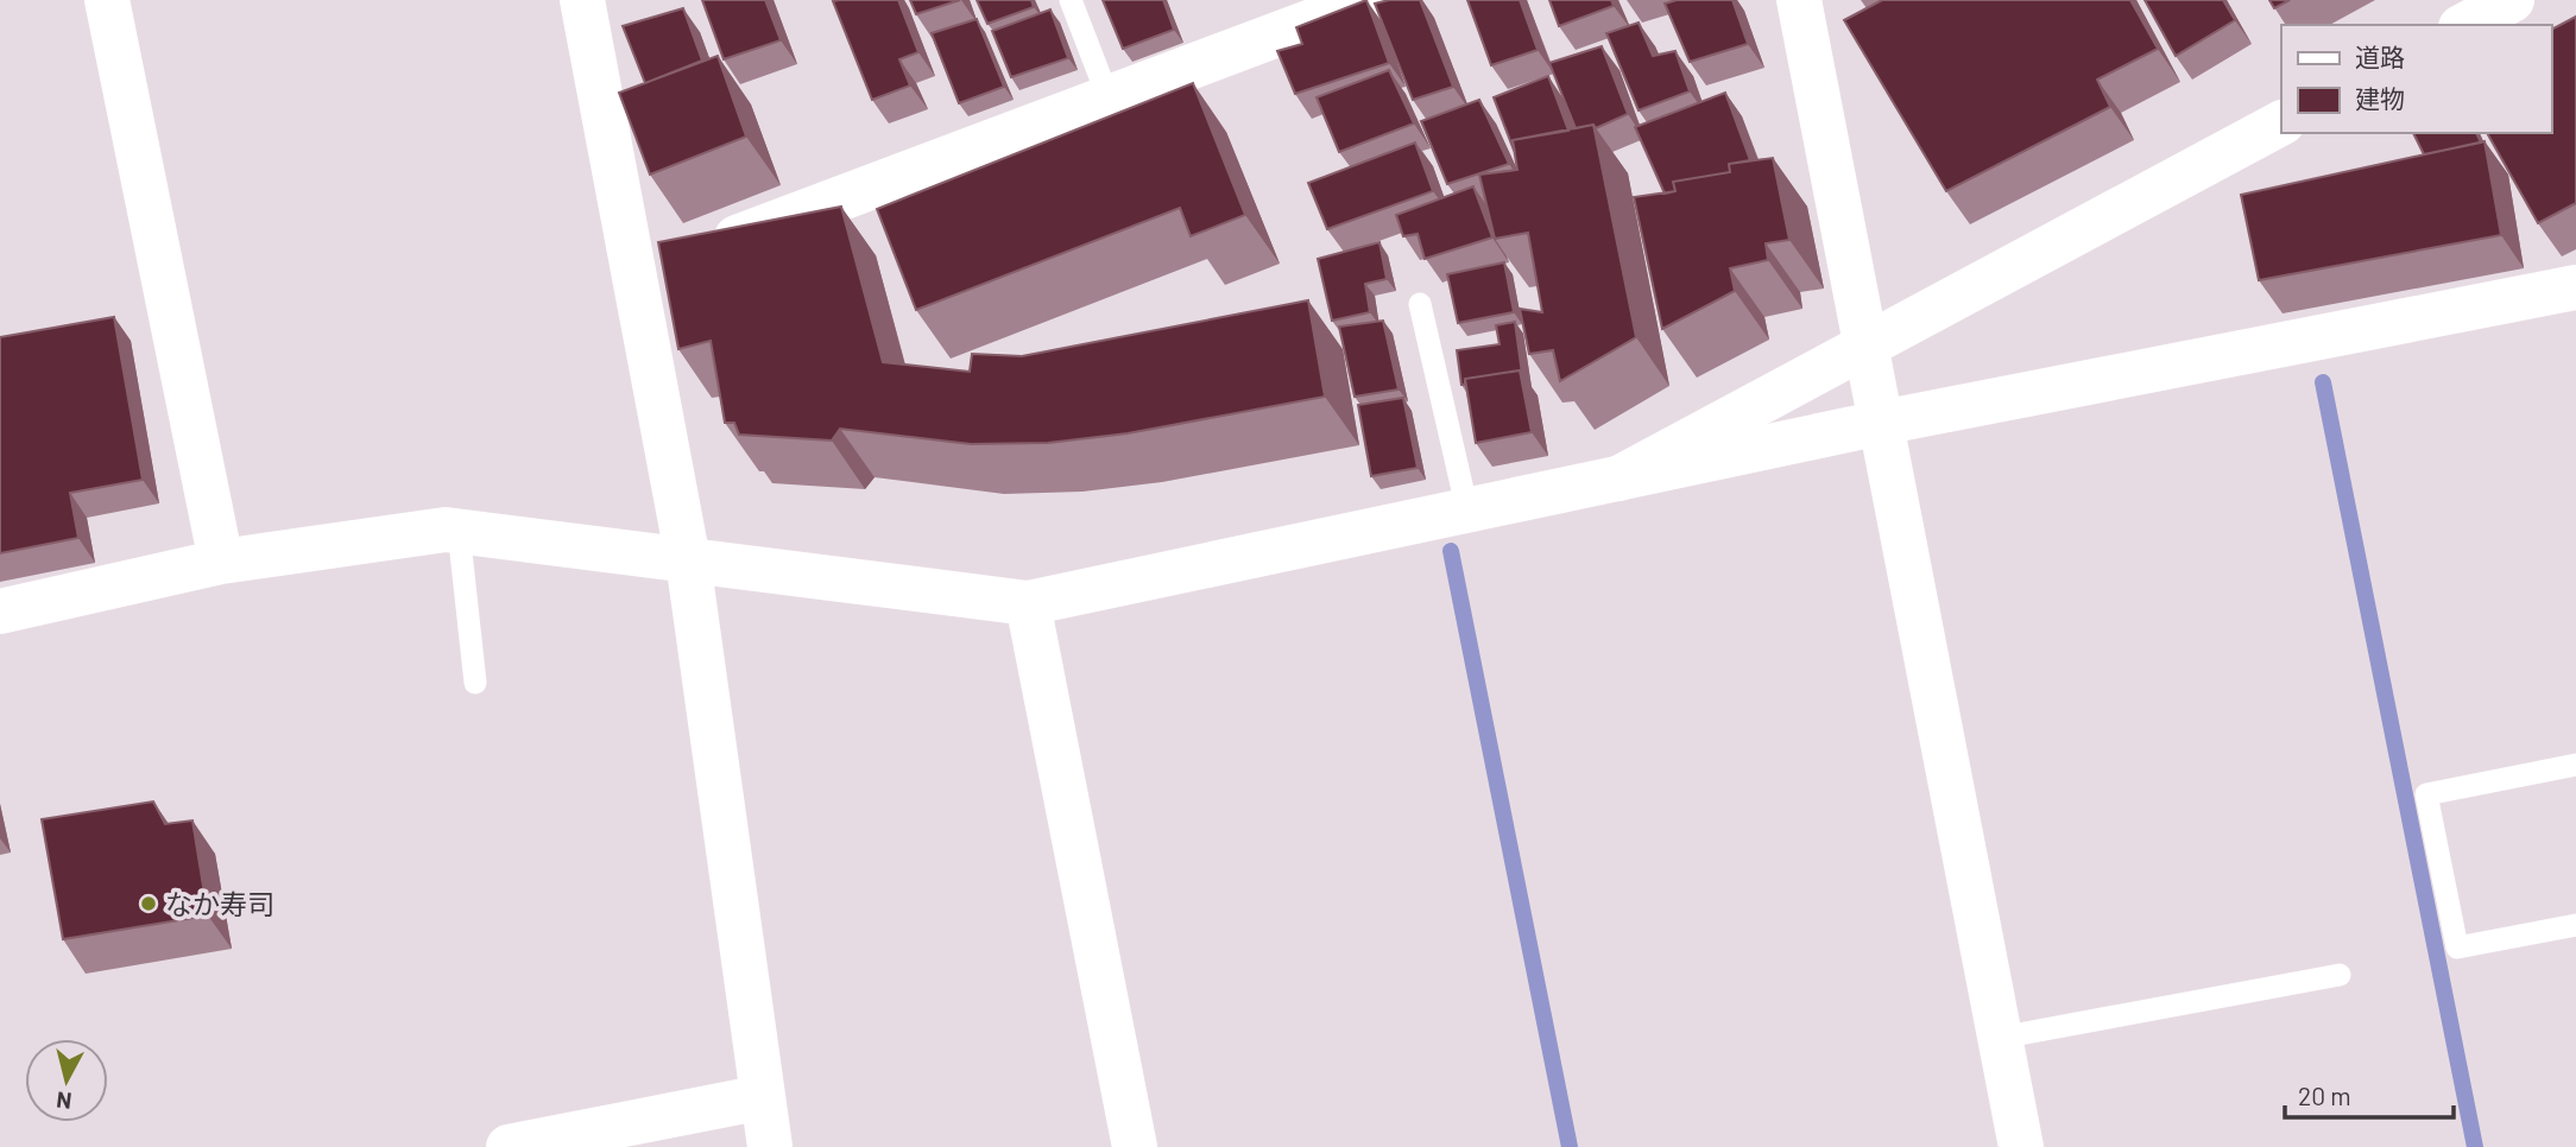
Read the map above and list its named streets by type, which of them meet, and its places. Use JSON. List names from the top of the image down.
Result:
{
  "places": ["なか寿司"],
  "legend": ["道路", "建物"],
  "scale_bar": "20 m",
  "north": "bottom"
}
